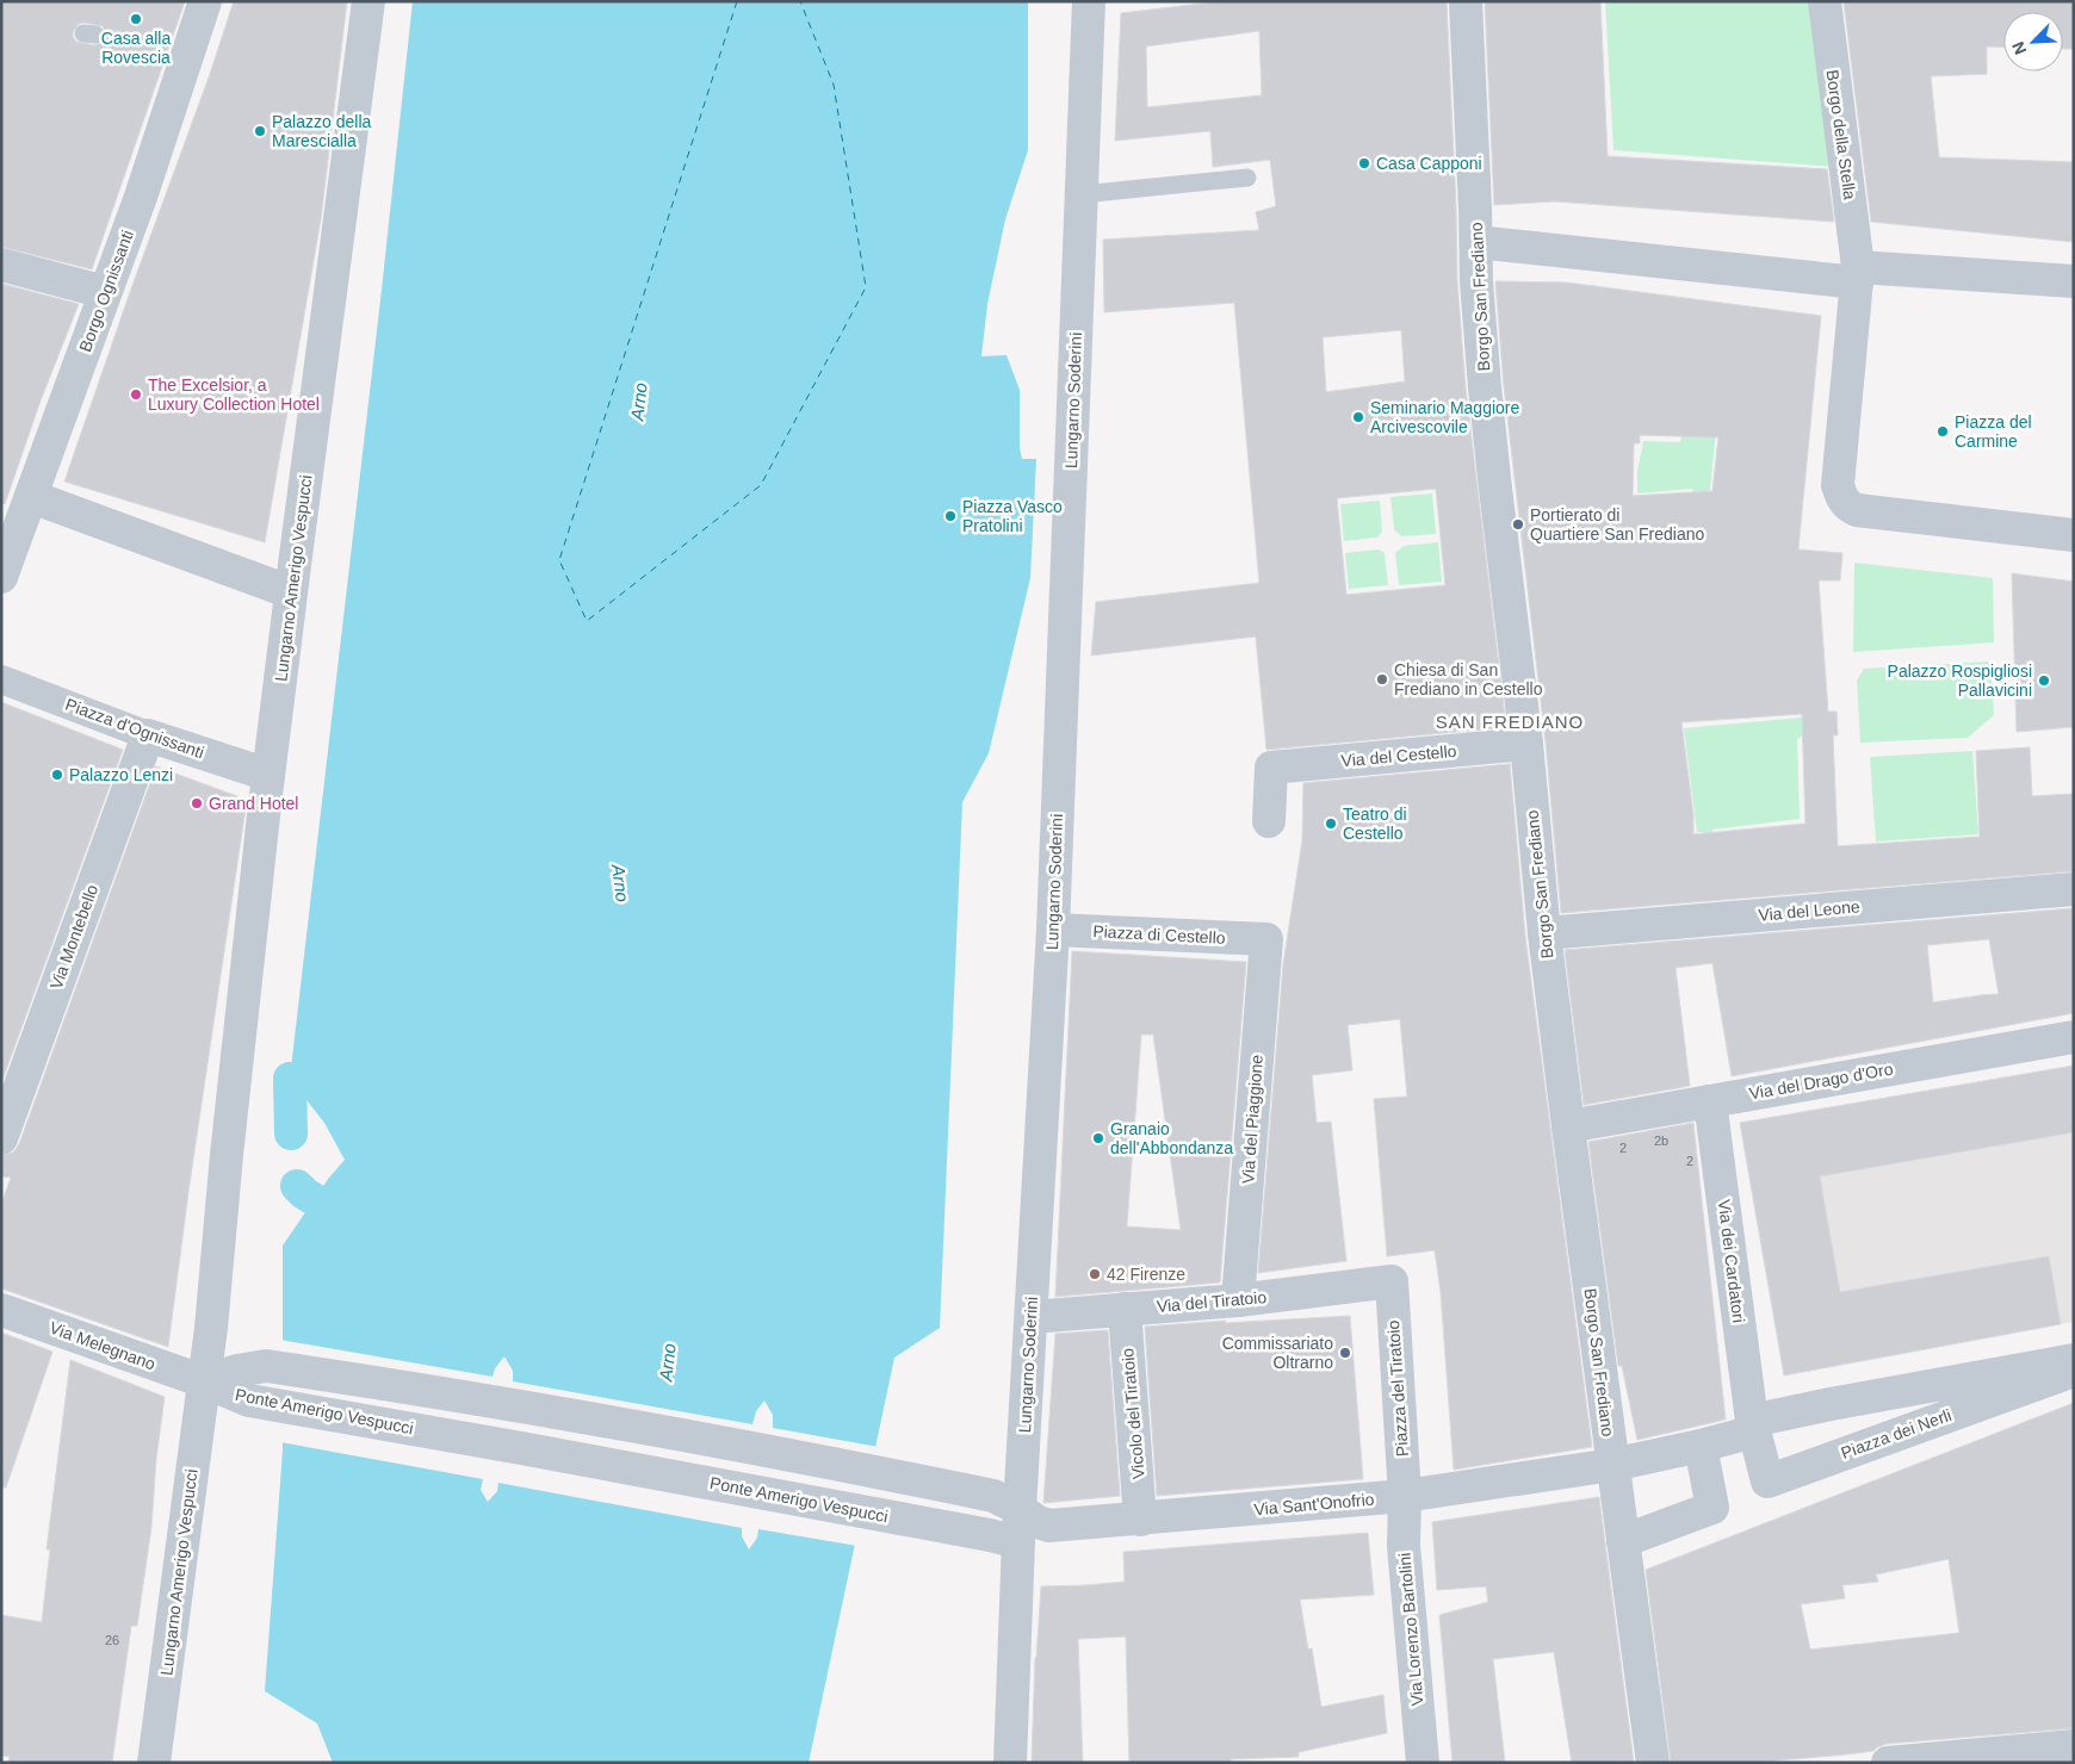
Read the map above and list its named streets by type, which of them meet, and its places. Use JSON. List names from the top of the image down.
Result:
{
  "streets": {
    "street": [
      "Borgo della Stella",
      "Borgo Ognissanti",
      "Borgo San Frediano",
      "Lungarno Soderini",
      "Lungarno Amerigo Vespucci",
      "Piazza d'Ognissanti",
      "Via del Cestello",
      "Via del Leone",
      "Piazza di Cestello",
      "Via Montebello",
      "Via del Drago d'Oro",
      "Via del Piaggione",
      "Via dei Cardatori",
      "Via del Tiratoio",
      "Via Melegnano",
      "Piazza del Tiratoio",
      "Ponte Amerigo Vespucci",
      "Vicolo del Tiratoio",
      "Piazza dei Nerli",
      "Via Sant'Onofrio",
      "Via Lorenzo Bartolini"
    ]
  },
  "crossings": [
    ["Borgo San Frediano", "Via del Cestello"],
    ["Borgo San Frediano", "Via del Leone"],
    ["Borgo San Frediano", "Via del Drago d'Oro"],
    ["Borgo San Frediano", "Piazza dei Nerli"],
    ["Borgo San Frediano", "Via Sant'Onofrio"],
    ["Lungarno Soderini", "Piazza di Cestello"],
    ["Lungarno Soderini", "Via del Tiratoio"],
    ["Lungarno Soderini", "Ponte Amerigo Vespucci"],
    ["Lungarno Soderini", "Via Sant'Onofrio"],
    ["Lungarno Amerigo Vespucci", "Piazza d'Ognissanti"],
    ["Lungarno Amerigo Vespucci", "Via Melegnano"],
    ["Lungarno Amerigo Vespucci", "Ponte Amerigo Vespucci"],
    ["Piazza d'Ognissanti", "Via Montebello"],
    ["Piazza di Cestello", "Via del Piaggione"],
    ["Via del Drago d'Oro", "Via dei Cardatori"],
    ["Via del Piaggione", "Via del Tiratoio"],
    ["Via dei Cardatori", "Piazza dei Nerli"],
    ["Via del Tiratoio", "Piazza del Tiratoio"],
    ["Via del Tiratoio", "Vicolo del Tiratoio"],
    ["Via Melegnano", "Ponte Amerigo Vespucci"],
    ["Piazza del Tiratoio", "Via Sant'Onofrio"],
    ["Piazza del Tiratoio", "Via Lorenzo Bartolini"],
    ["Ponte Amerigo Vespucci", "Via Sant'Onofrio"],
    ["Vicolo del Tiratoio", "Via Sant'Onofrio"],
    ["Piazza dei Nerli", "Via Sant'Onofrio"],
    ["Via Sant'Onofrio", "Via Lorenzo Bartolini"]
  ],
  "districts": ["SAN FREDIANO"],
  "water": ["Arno"],
  "places": [
    "Casa alla Rovescia",
    "Palazzo della Marescialla",
    "Casa Capponi",
    "The Excelsior, a Luxury Collection Hotel",
    "Seminario Maggiore Arcivescovile",
    "Piazza del Carmine",
    "Piazza Vasco Pratolini",
    "Portierato di Quartiere San Frediano",
    "Chiesa di San Frediano in Cestello",
    "Palazzo Rospigliosi Pallavicini",
    "Palazzo Lenzi",
    "Grand Hotel",
    "Teatro di Cestello",
    "Granaio dell'Abbondanza",
    "42 Firenze",
    "Commissariato Oltrarno"
  ],
  "house_numbers": [
    "2b",
    "2",
    "2",
    "26"
  ],
  "north": "bottom left"
}
